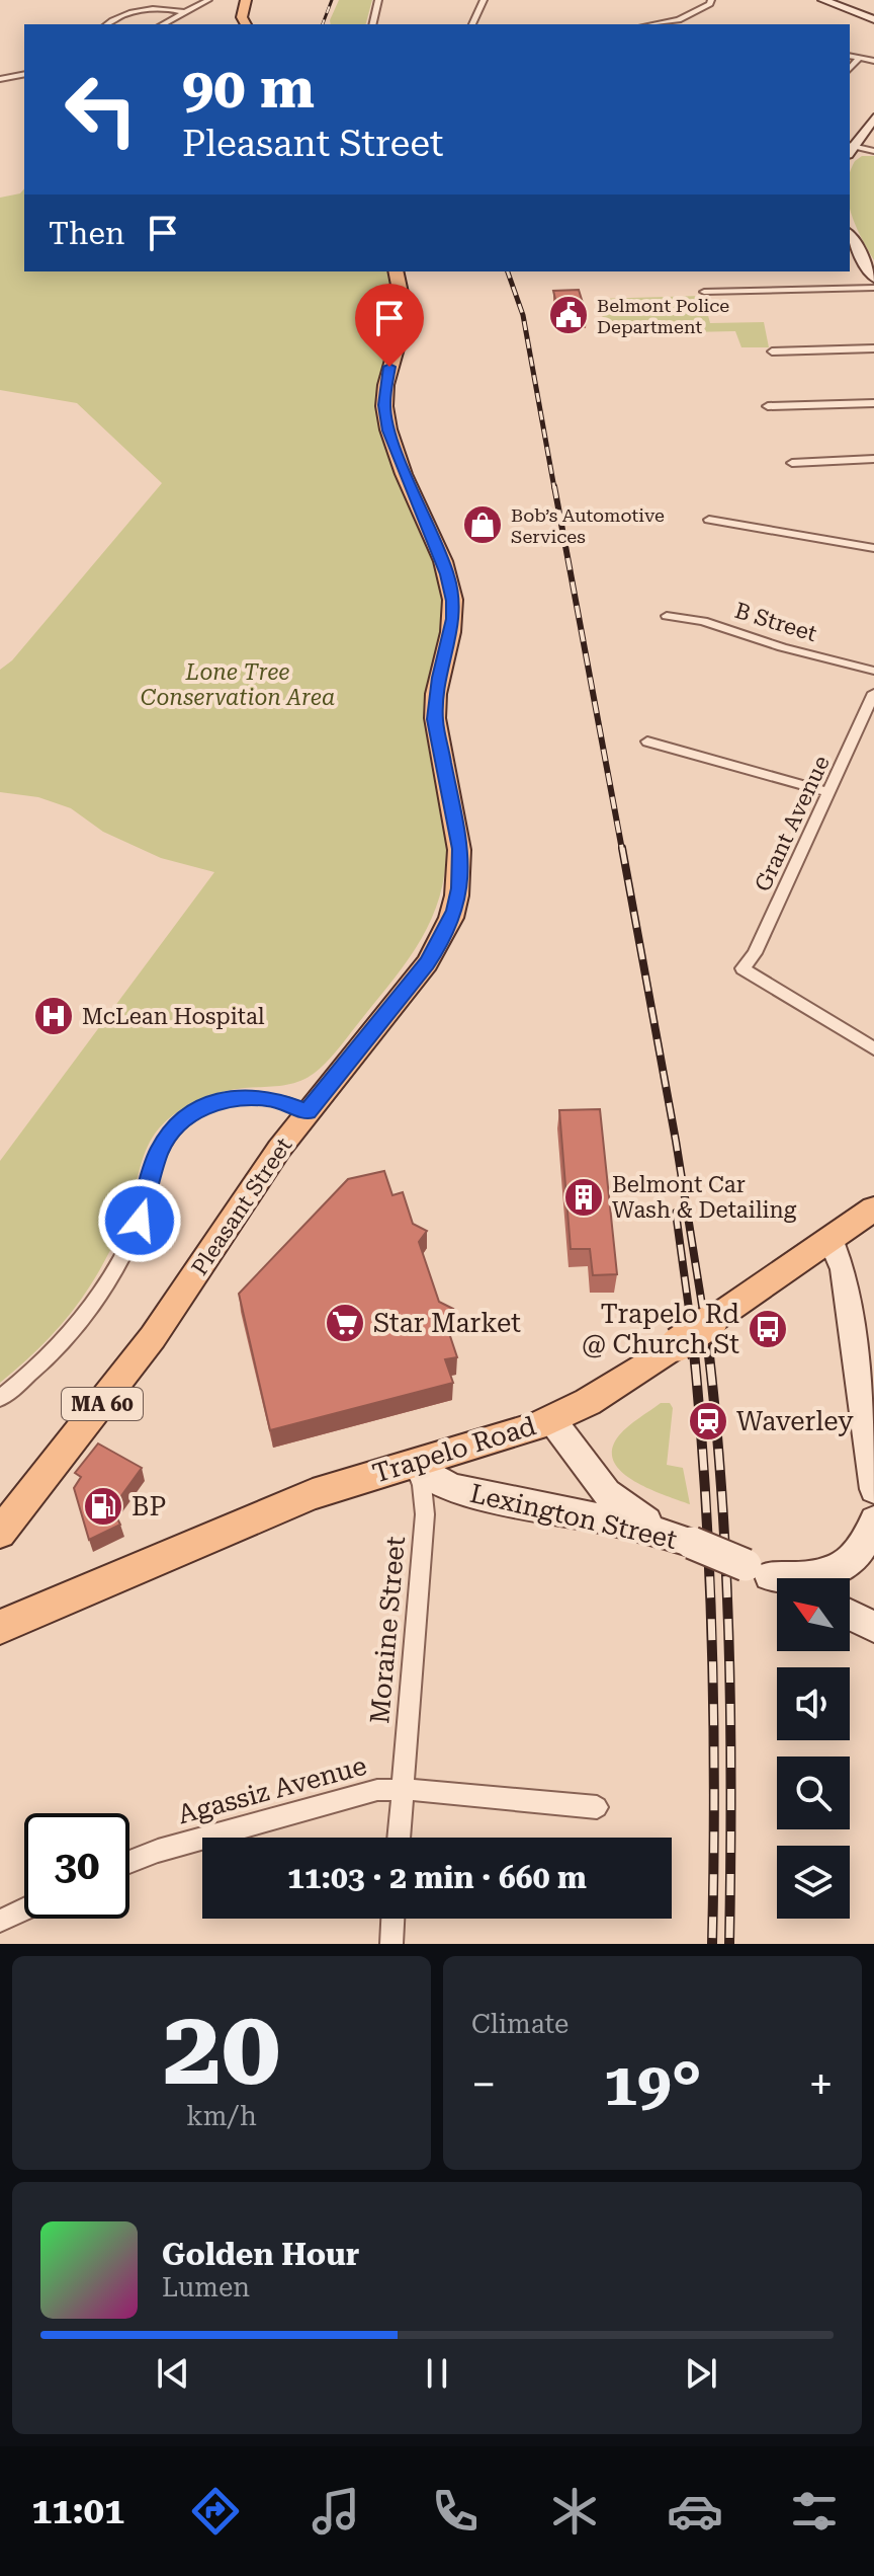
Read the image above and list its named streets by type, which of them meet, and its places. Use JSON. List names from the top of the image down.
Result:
{
  "streets": {
    "main road": ["Pleasant Street", "MA 60", "Trapelo Road"],
    "street": [
      "B Street",
      "Grant Avenue",
      "Lexington Street",
      "Moraine Street",
      "Agassiz Avenue"
    ]
  },
  "crossings": [
    ["Trapelo Road", "Lexington Street"],
    ["Trapelo Road", "Moraine Street"],
    ["Lexington Street", "Moraine Street"],
    ["Moraine Street", "Agassiz Avenue"]
  ],
  "parks": ["Lone Tree Conservation Area"],
  "places": {
    "public building": ["Belmont Police Department"],
    "shop": ["Bob’s Automotive Services"],
    "hospital": ["McLean Hospital"],
    "building": ["Belmont Car Wash & Detailing"],
    "supermarket": ["Star Market"],
    "bus stop": ["Trapelo Rd @ Church St"],
    "station": ["Waverley"],
    "fuel station": ["BP"]
  },
  "north": "top left",
  "page": {
    "turn": ["90 m", "Pleasant Street"],
    "then": "Then",
    "limit": "30",
    "trip": "11:03 · 2 min · 660 m",
    "tile": [
      ["20", "km/h"],
      "Climate"
    ],
    "heat": ["−", "19°", "+"],
    "song": ["Golden Hour", "Lumen"],
    "tabs": "11:01"
  }
}
